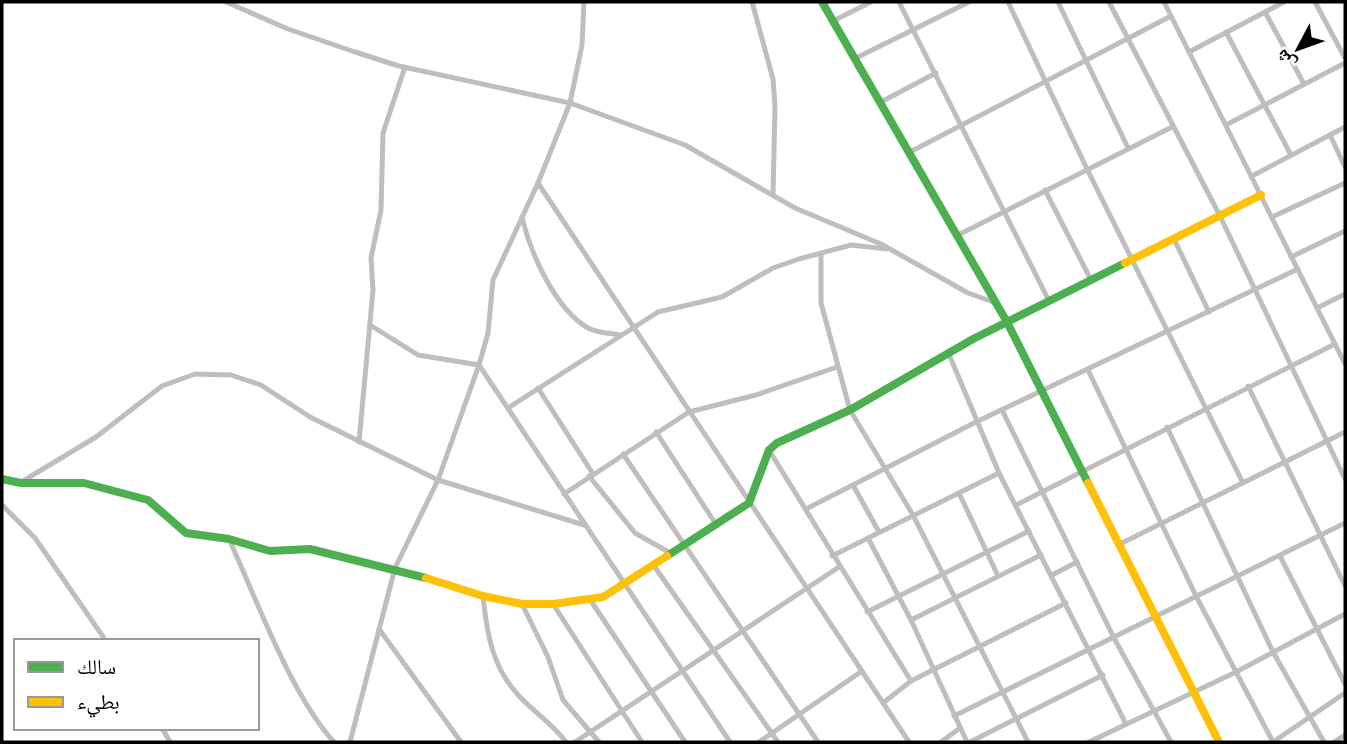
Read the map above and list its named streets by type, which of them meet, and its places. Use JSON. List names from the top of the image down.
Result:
{
  "legend": ["سالك", "بطيء"],
  "north": "bottom left"
}
